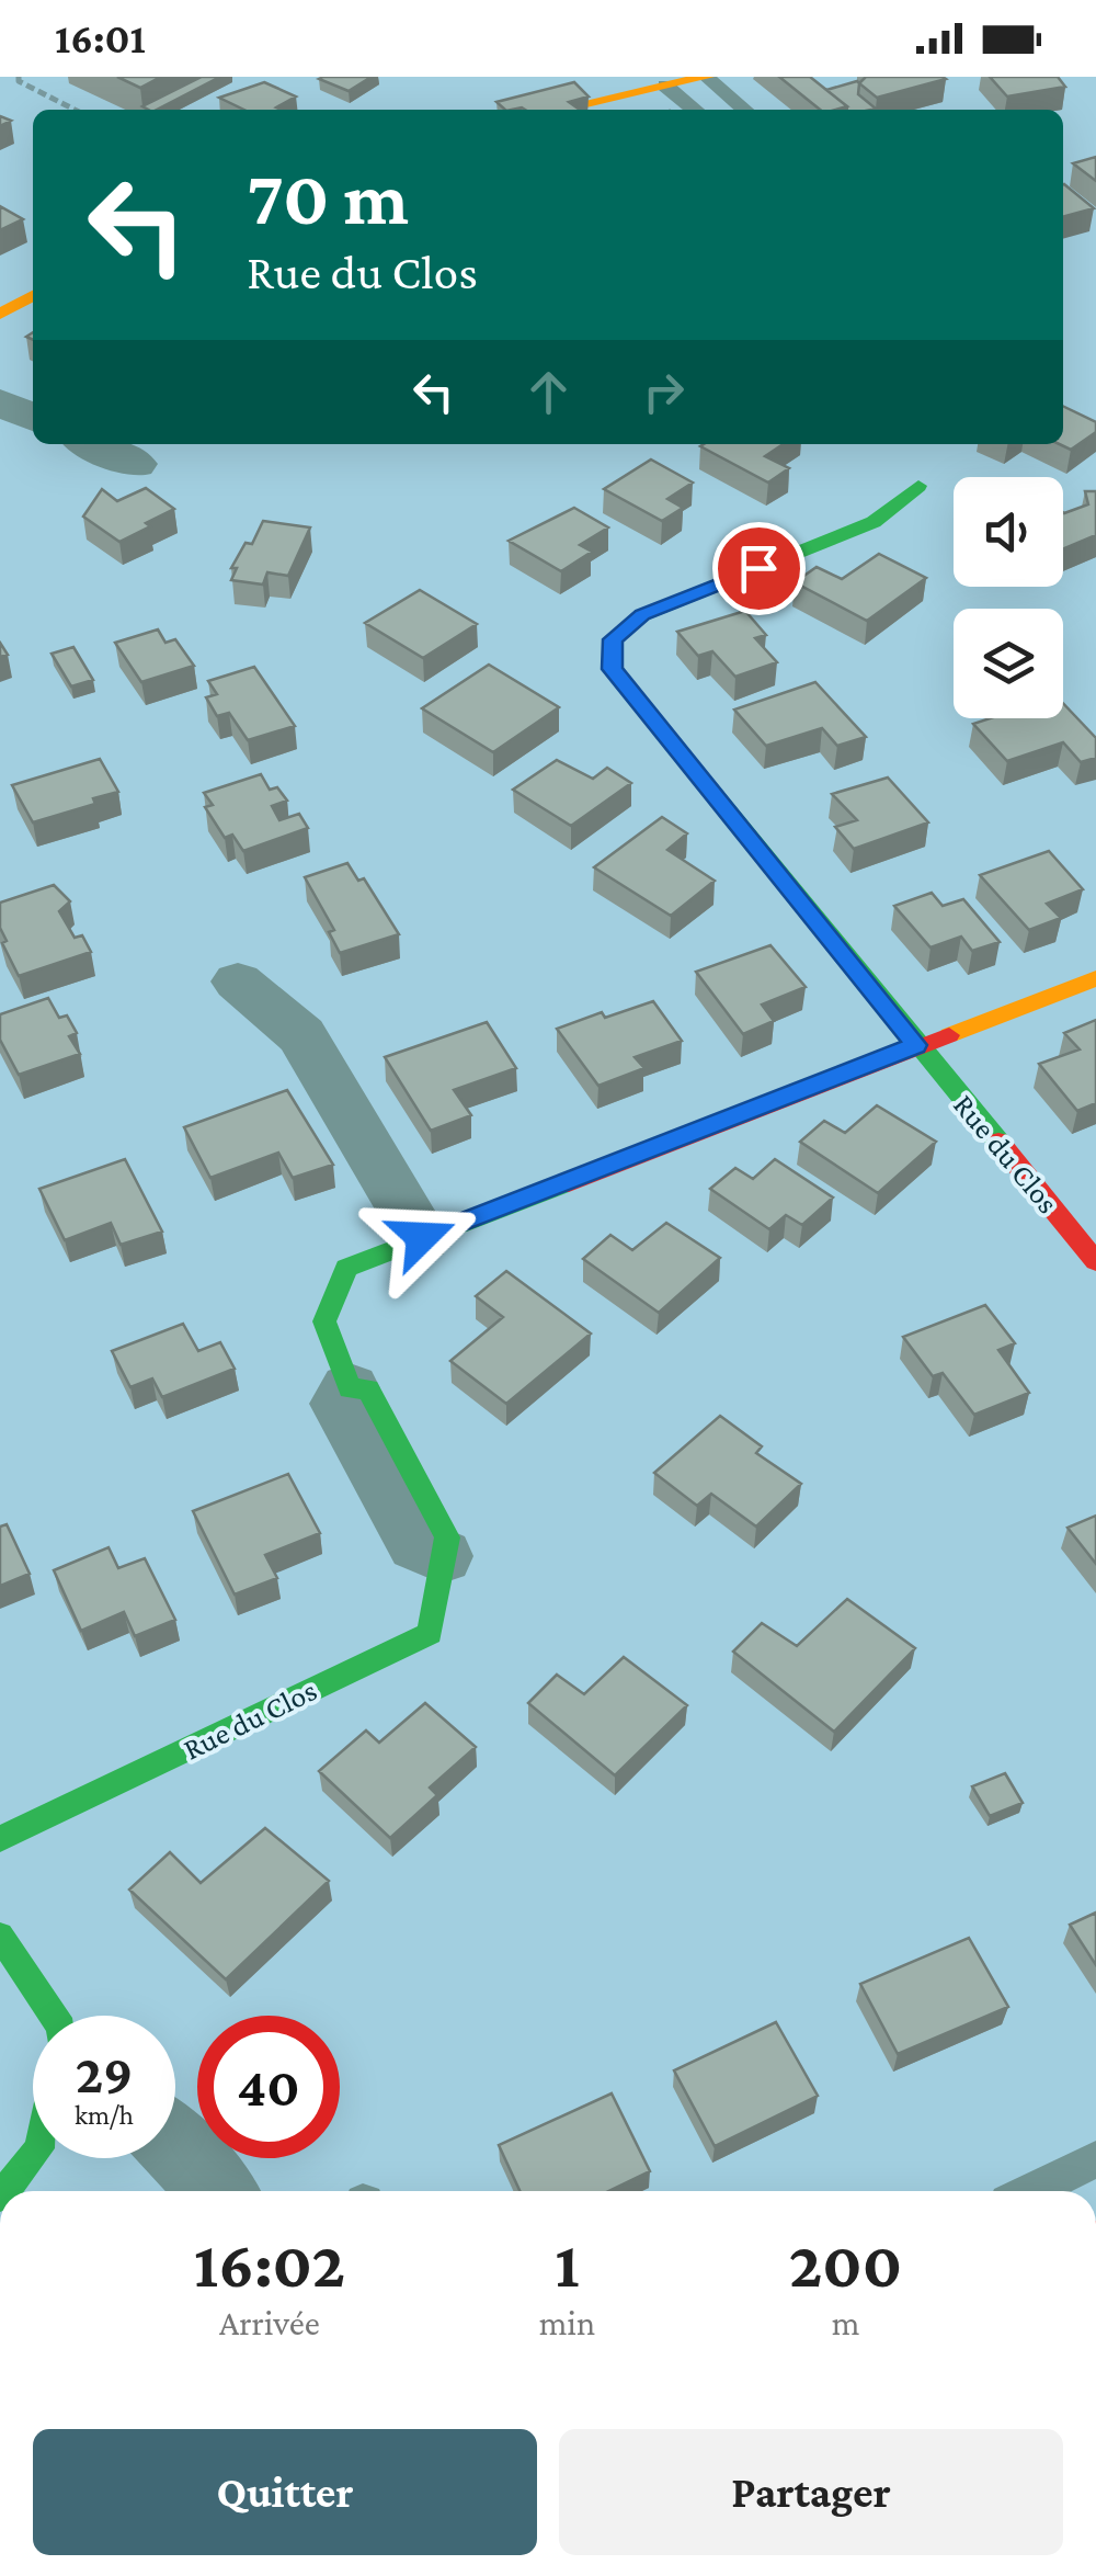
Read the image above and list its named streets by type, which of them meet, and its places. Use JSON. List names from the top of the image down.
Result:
{
  "streets": {
    "street": ["Rue du Clos"]
  },
  "page": {
    "status": "16:01",
    "turn": ["70 m", "Rue du Clos"],
    "speed": "29 km/h",
    "limit": "40",
    "eta": [
      "16:02",
      "Arrivée",
      "1",
      "min",
      "200",
      "m"
    ],
    "buttons": ["Quitter", "Partager"]
  }
}
